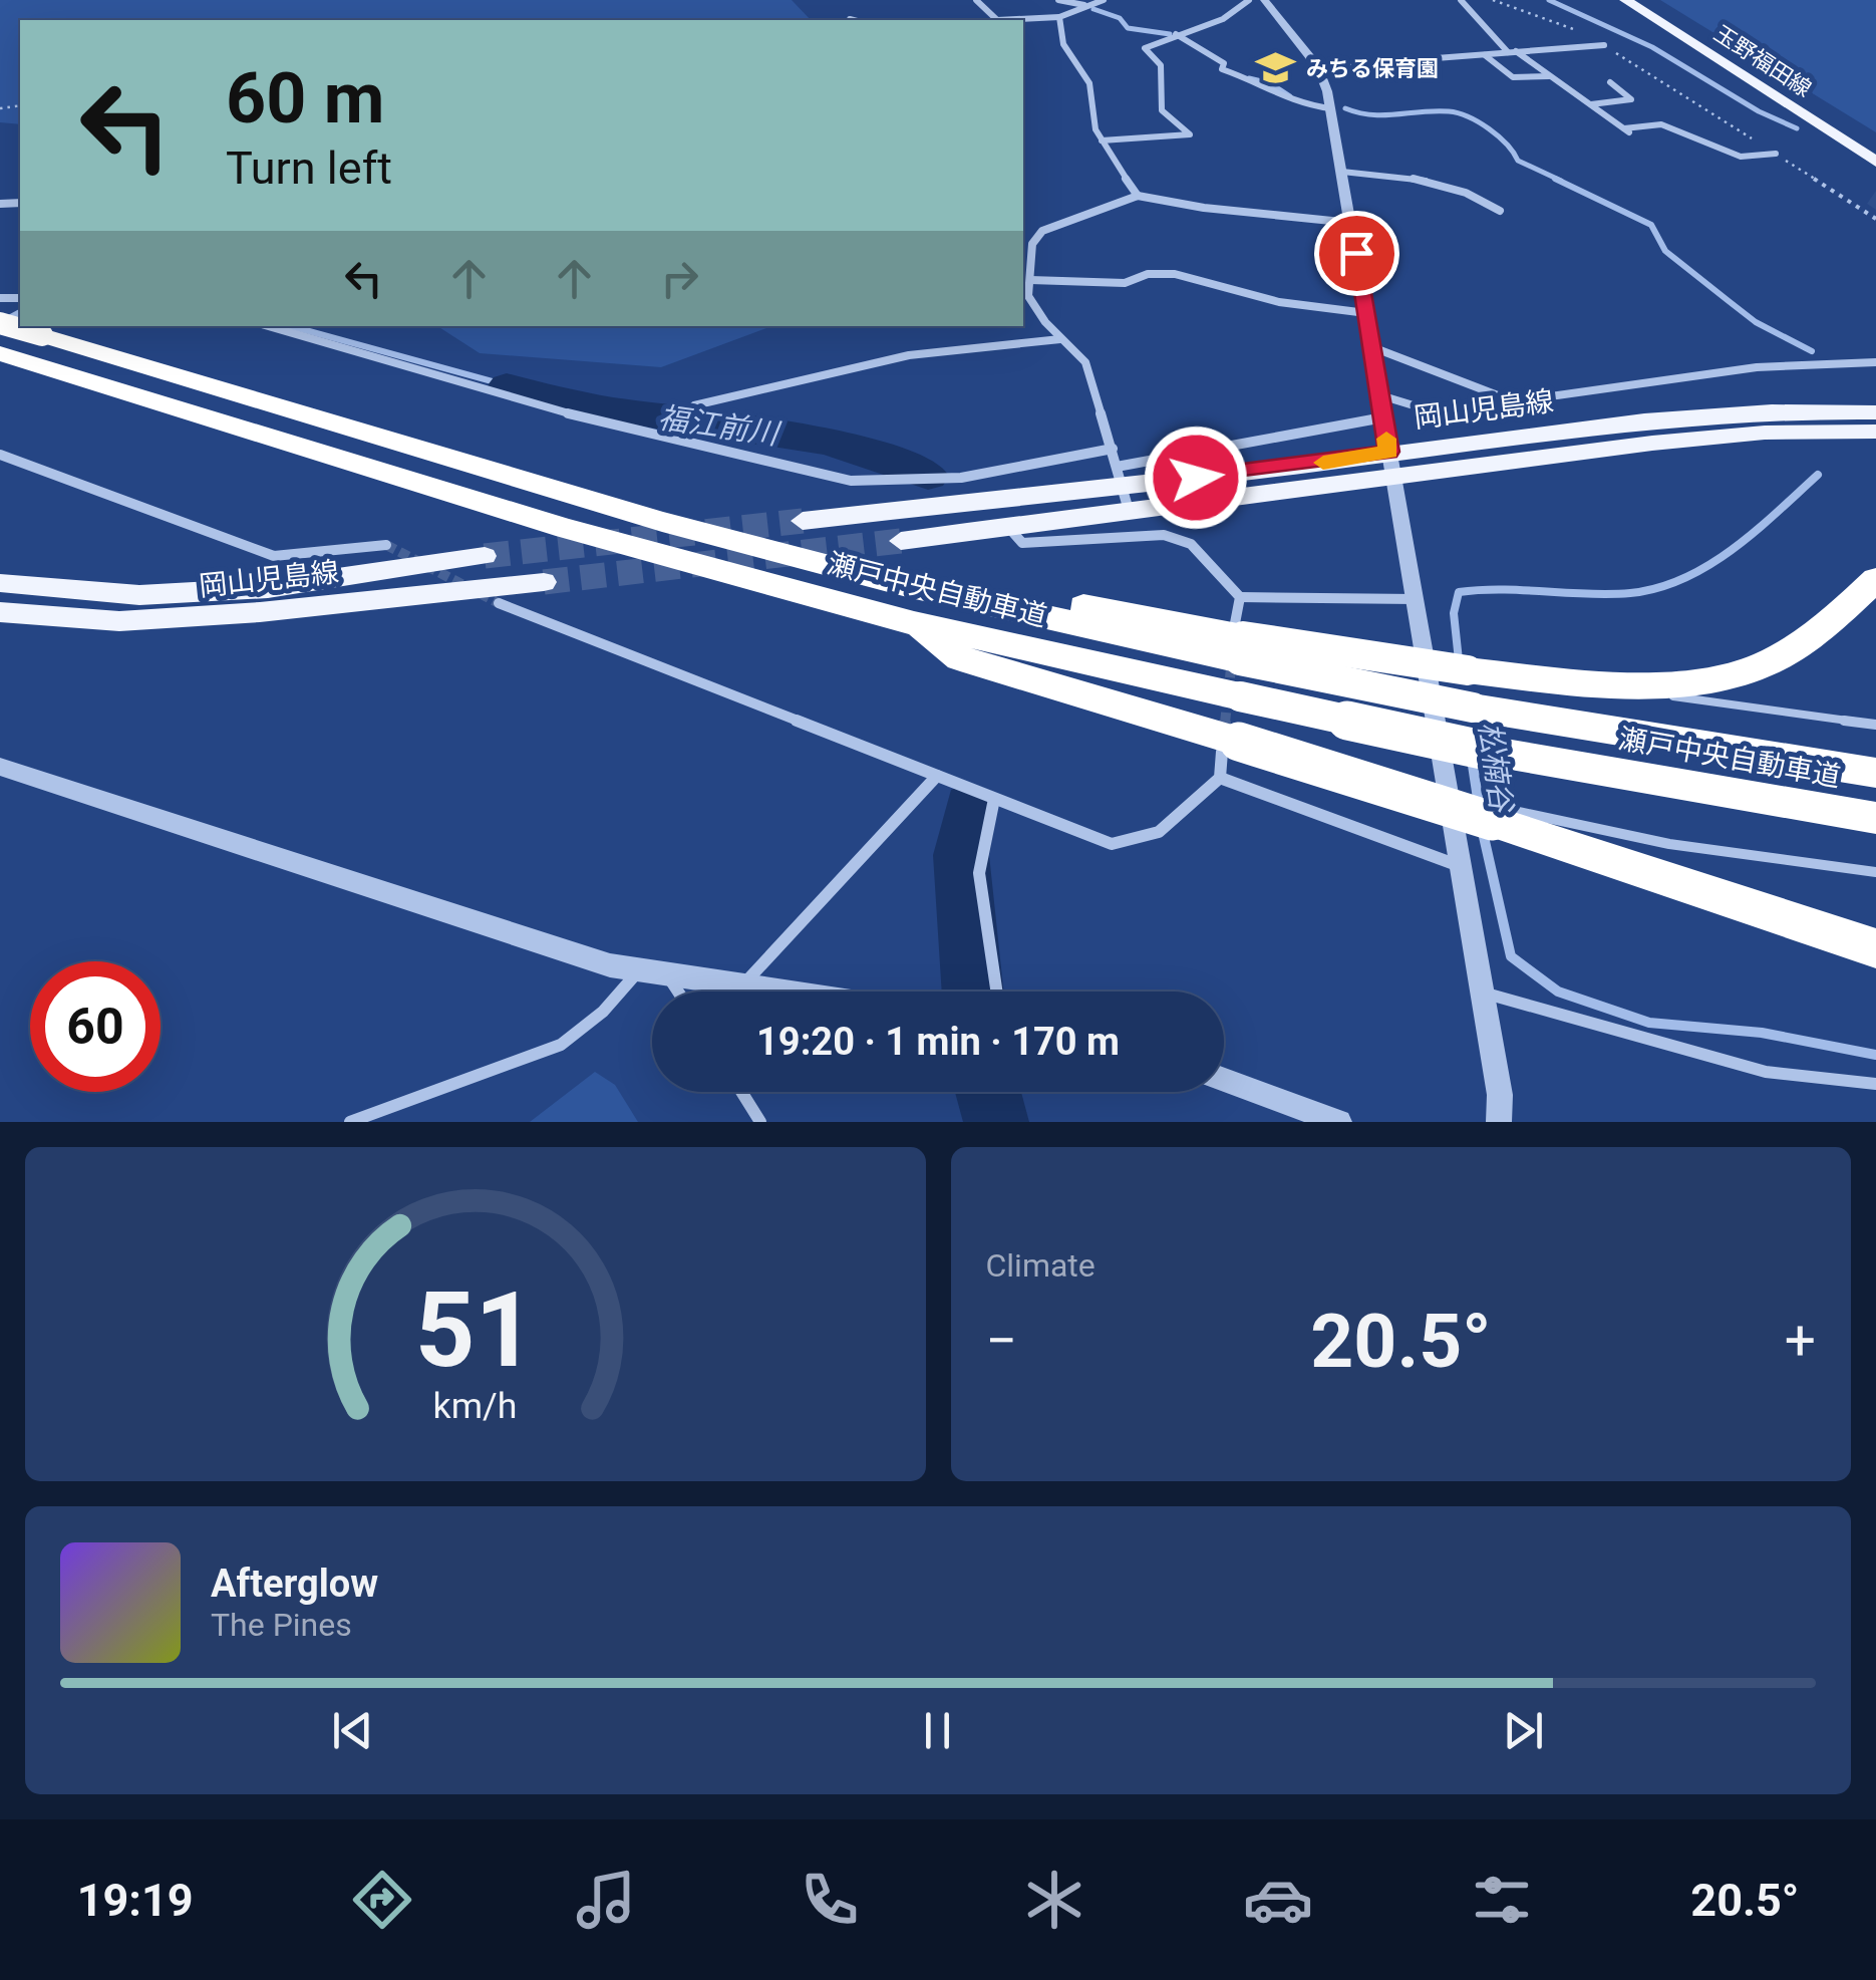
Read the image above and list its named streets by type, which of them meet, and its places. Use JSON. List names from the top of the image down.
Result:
{
  "streets": {
    "highway": ["瀬戸中央自動車道"],
    "main road": ["玉野福田線", "岡山児島線"]
  },
  "water": ["福江前川", "松楠谷"],
  "places": {
    "school or university": ["みちる保育園"]
  },
  "page": {
    "turn": ["60 m", "Turn left"],
    "limit": "60",
    "trip": "19:20 · 1 min · 170 m",
    "tile": "Climate",
    "heat": ["−", "20.5°", "+"],
    "song": ["Afterglow", "The Pines"],
    "tabs": ["19:19", "20.5°"],
    "gauge": ["51", "km/h"]
  }
}
